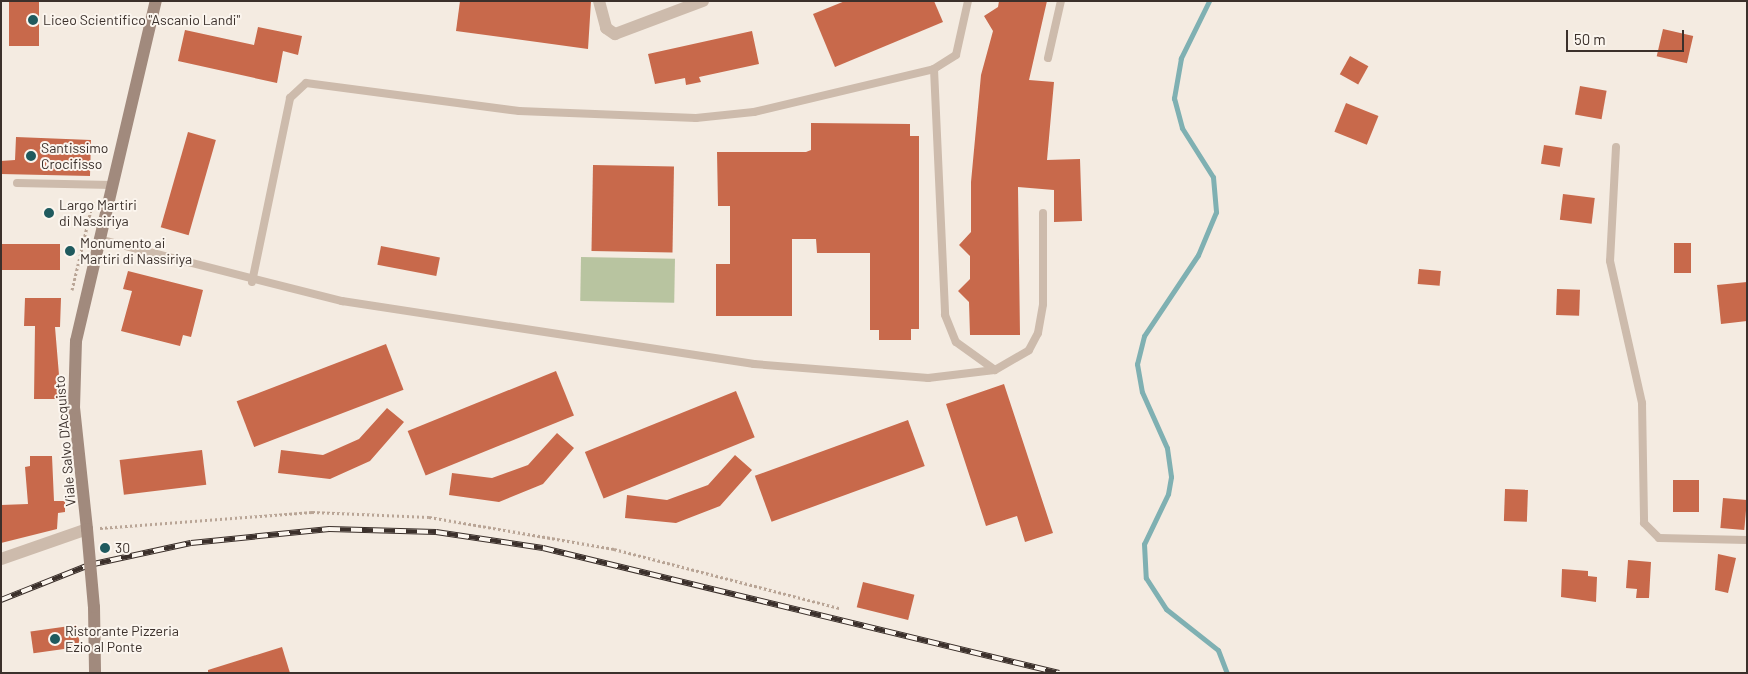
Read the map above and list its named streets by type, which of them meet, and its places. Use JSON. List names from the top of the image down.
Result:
{
  "streets": {
    "main road": ["Viale Salvo D'Acquisto"]
  },
  "places": [
    "Liceo Scientifico \"Ascanio Landi\"",
    "Santissimo Crocifisso",
    "Largo Martiri di Nassiriya",
    "Monumento ai Martiri di Nassiriya",
    "30",
    "Ristorante Pizzeria Ezio al Ponte"
  ],
  "scale_bar": "50 m"
}
